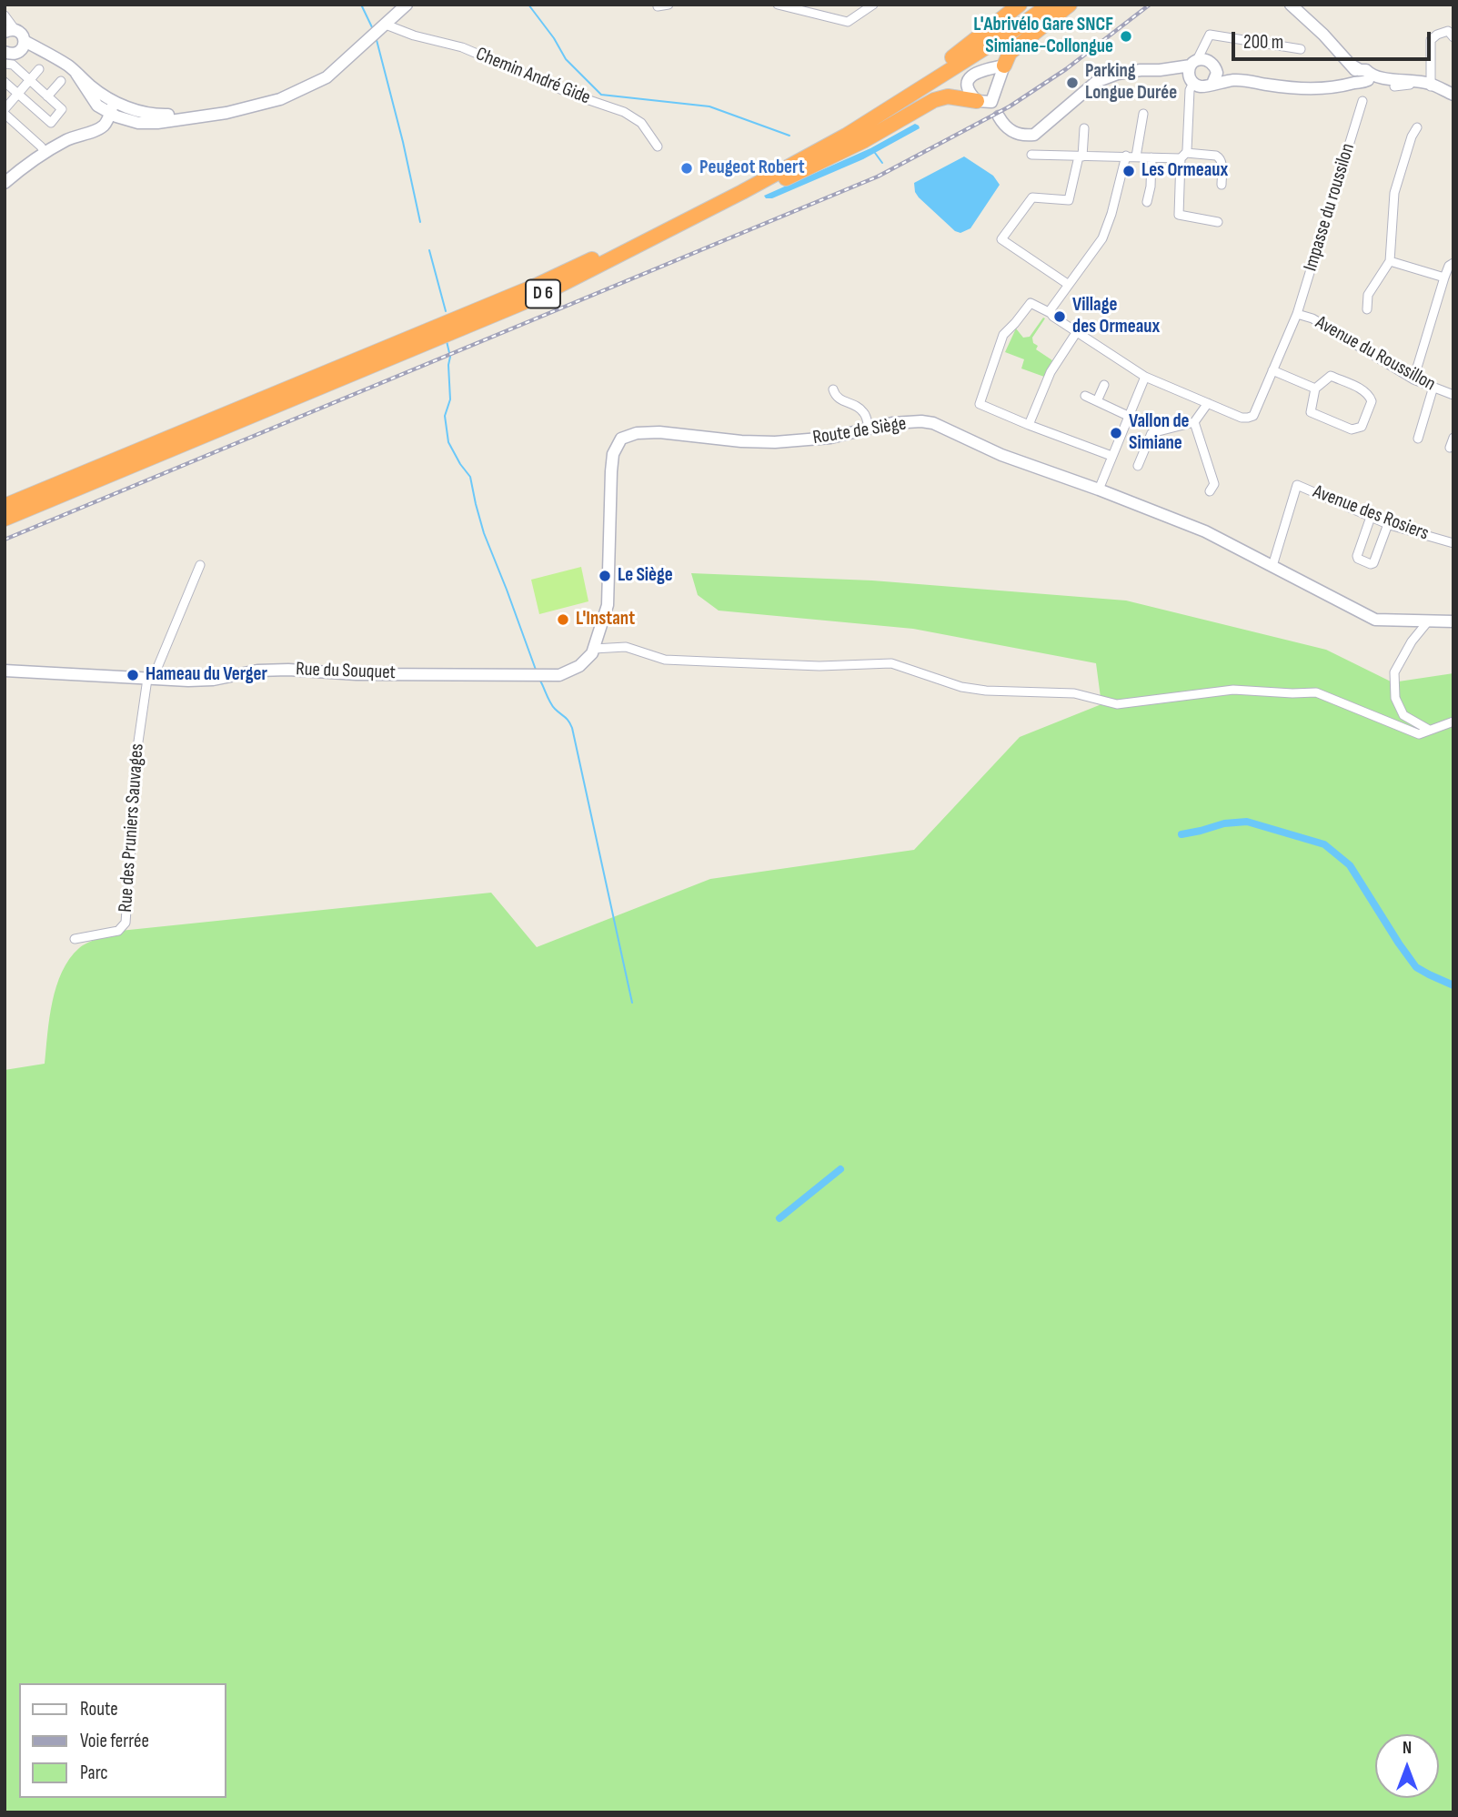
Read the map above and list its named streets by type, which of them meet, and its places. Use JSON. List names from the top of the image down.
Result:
{
  "streets": {
    "highway": ["D 6"],
    "street": [
      "Chemin André Gide",
      "Impasse du roussilon",
      "Avenue du Roussillon",
      "Route de Siège",
      "Avenue des Rosiers",
      "Rue du Souquet",
      "Rue des Pruniers Sauvages"
    ]
  },
  "crossings": [
    ["Impasse du roussilon", "Avenue du Roussillon"],
    ["Route de Siège", "Avenue des Rosiers"],
    ["Route de Siège", "Rue du Souquet"],
    ["Rue du Souquet", "Rue des Pruniers Sauvages"]
  ],
  "places": [
    "L'Abrivélo Gare SNCF Simiane-Collongue",
    "Parking Longue Durée",
    "Peugeot Robert",
    "Les Ormeaux",
    "Village des Ormeaux",
    "Vallon de Simiane",
    "Le Siège",
    "L'Instant",
    "Hameau du Verger"
  ],
  "legend": ["Route", "Voie ferrée", "Parc"],
  "scale_bar": "200 m",
  "north": "top"
}
